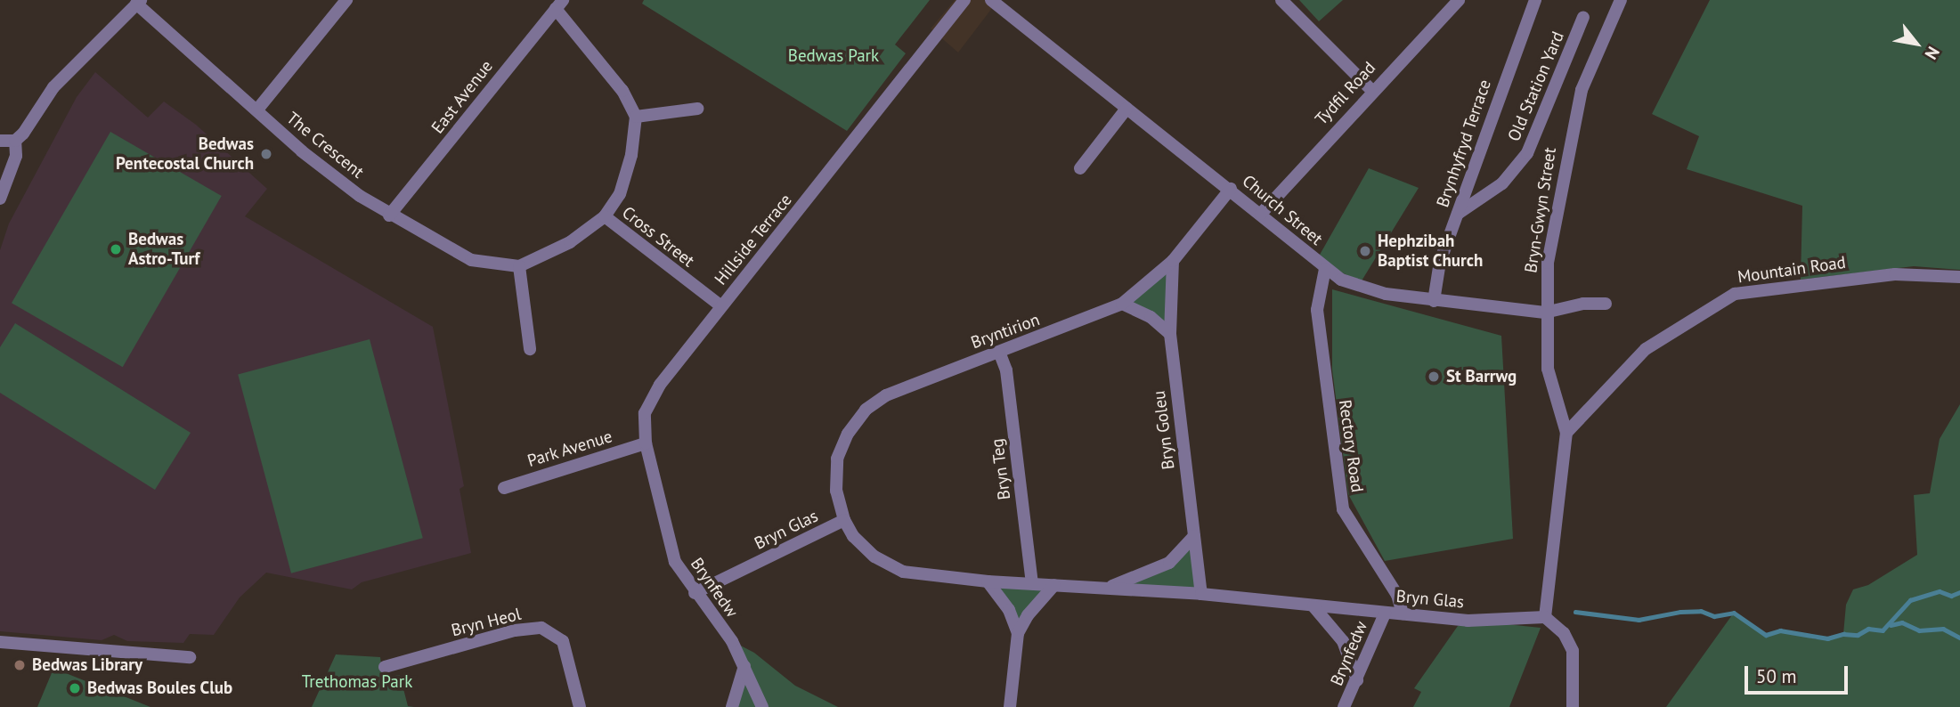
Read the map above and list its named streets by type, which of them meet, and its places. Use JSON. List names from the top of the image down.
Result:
{
  "streets": {
    "street": [
      "Old Station Yard",
      "Tydfil Road",
      "East Avenue",
      "Brynhyfryd Terrace",
      "The Crescent",
      "Church Street",
      "Bryn-Gwyn Street",
      "Cross Street",
      "Hillside Terrace",
      "Mountain Road",
      "Bryntirion",
      "Bryn Goleu",
      "Rectory Road",
      "Park Avenue",
      "Bryn Teg",
      "Bryn Glas",
      "Brynfedw",
      "Bryn Heol"
    ]
  },
  "crossings": [
    ["Old Station Yard", "Brynhyfryd Terrace"],
    ["Tydfil Road", "Church Street"],
    ["East Avenue", "The Crescent"],
    ["Brynhyfryd Terrace", "Church Street"],
    ["Church Street", "Bryn-Gwyn Street"],
    ["Church Street", "Bryntirion"],
    ["Church Street", "Rectory Road"],
    ["Bryn-Gwyn Street", "Mountain Road"],
    ["Bryn-Gwyn Street", "Bryn Glas"],
    ["Cross Street", "Hillside Terrace"],
    ["Hillside Terrace", "Park Avenue"],
    ["Hillside Terrace", "Brynfedw"],
    ["Bryntirion", "Bryn Goleu"],
    ["Bryntirion", "Bryn Teg"],
    ["Bryntirion", "Bryn Glas"],
    ["Bryn Goleu", "Bryn Glas"],
    ["Rectory Road", "Bryn Glas"],
    ["Bryn Teg", "Bryn Glas"],
    ["Bryn Glas", "Brynfedw"]
  ],
  "parks": ["Bedwas Park", "Trethomas Park"],
  "places": [
    "Bedwas Pentecostal Church",
    "Bedwas Astro-Turf",
    "Hephzibah Baptist Church",
    "St Barrwg",
    "Bedwas Library",
    "Bedwas Boules Club"
  ],
  "scale_bar": "50 m",
  "north": "bottom right"
}
